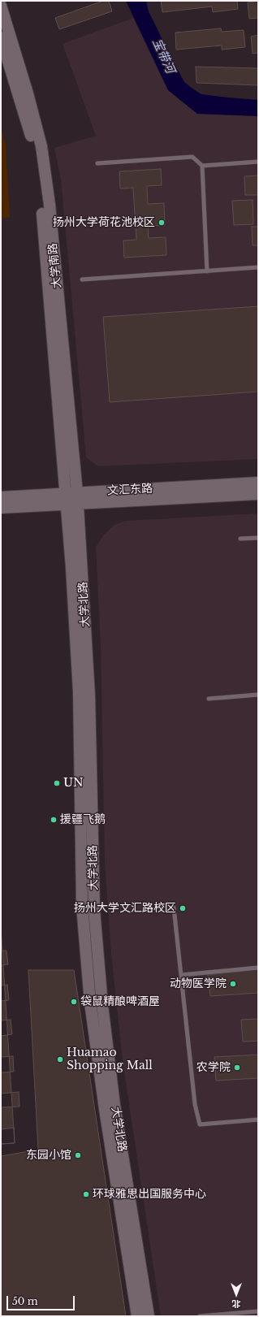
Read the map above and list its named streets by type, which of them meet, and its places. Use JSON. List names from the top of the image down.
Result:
{
  "streets": {
    "street": ["大学南路", "文汇东路", "大学北路"]
  },
  "crossings": [
    ["大学南路", "文汇东路"],
    ["大学南路", "大学北路"],
    ["文汇东路", "大学北路"]
  ],
  "water": ["宝带河"],
  "places": [
    "扬州大学荷花池校区",
    "UN",
    "援疆飞鹅",
    "扬州大学文汇路校区",
    "动物医学院",
    "袋鼠精酿啤酒屋",
    "Huamao Shopping Mall",
    "农学院",
    "东园小馆",
    "环球雅思出国服务中心"
  ],
  "scale_bar": "50 m",
  "north": "bottom"
}
